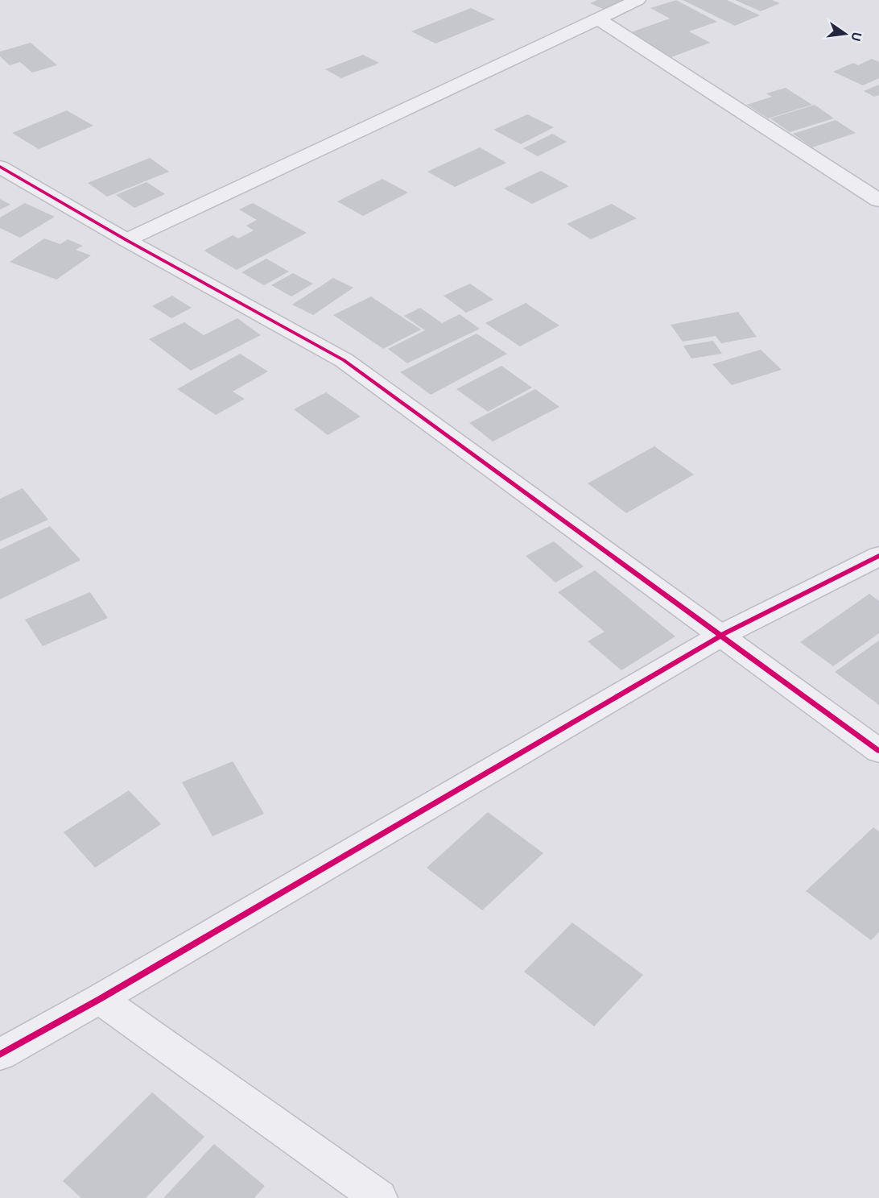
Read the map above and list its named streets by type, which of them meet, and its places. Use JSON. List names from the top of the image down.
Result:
{
  "north": "right"
}
